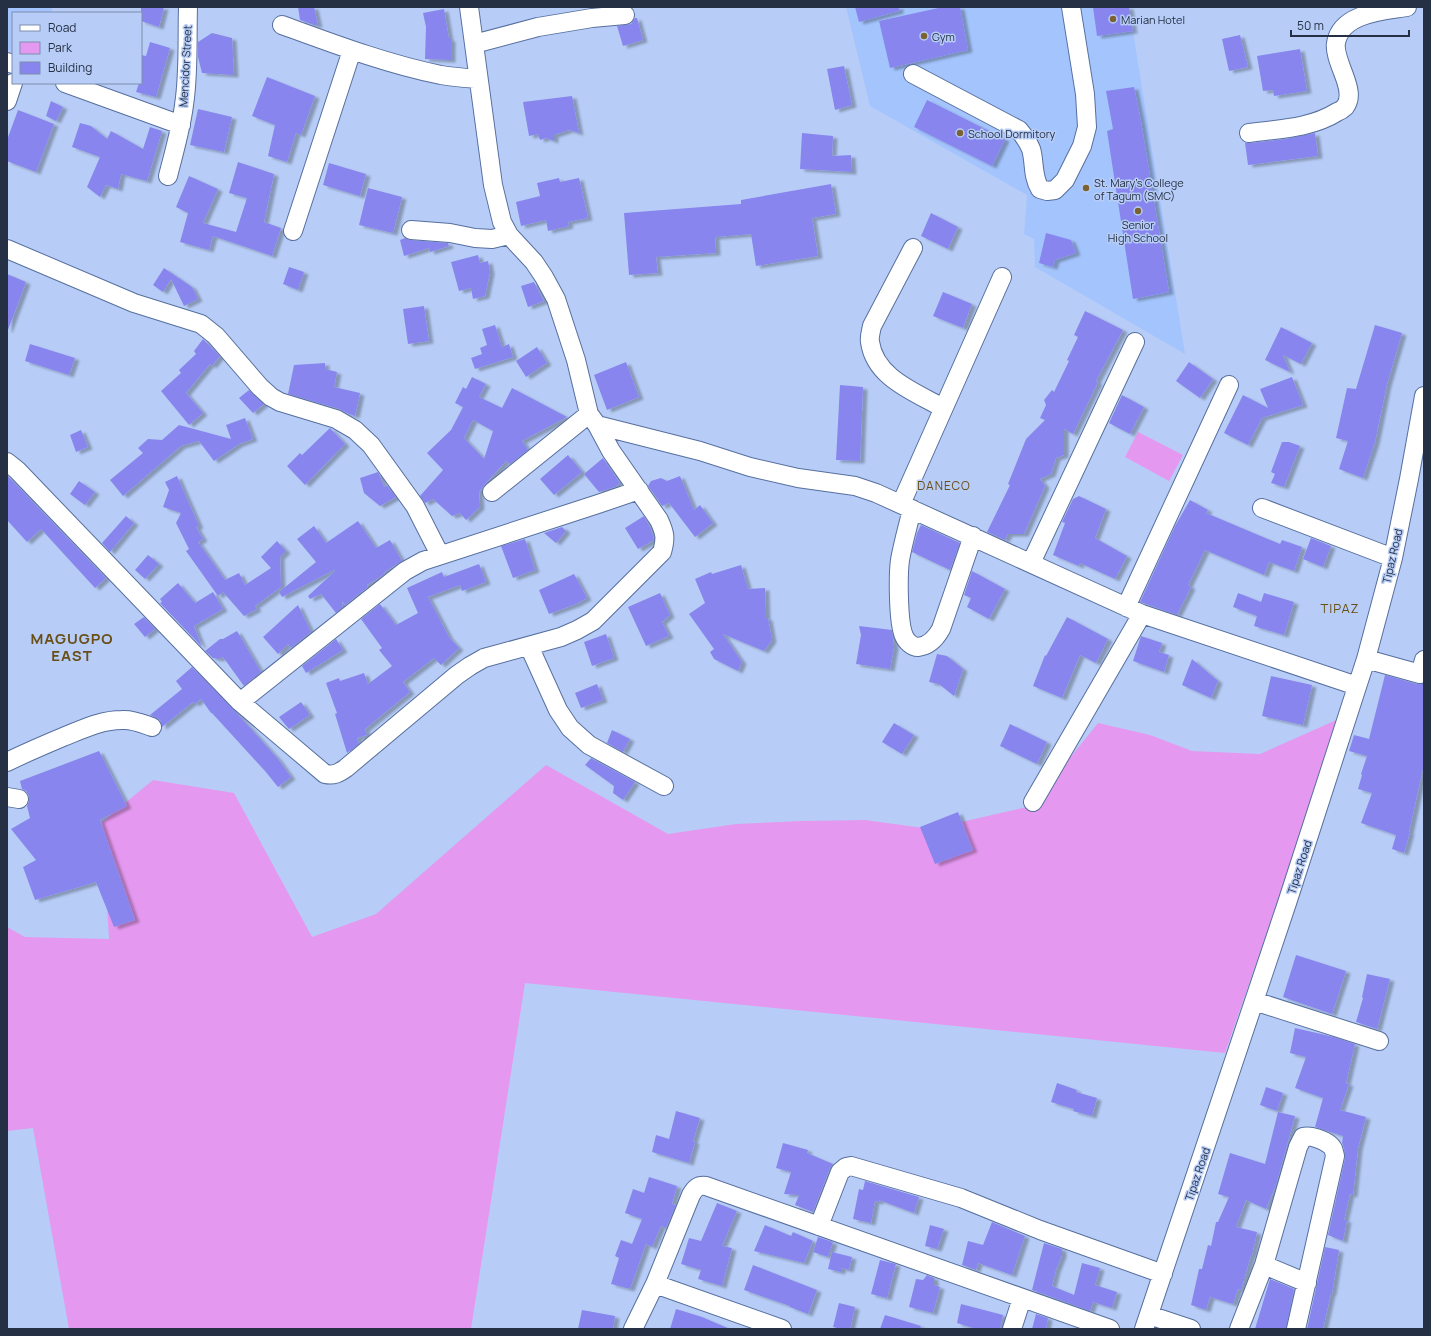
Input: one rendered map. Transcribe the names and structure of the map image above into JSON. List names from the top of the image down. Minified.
{"streets":{"street":["Mencidor Street","Tipaz Road"]},"districts":["DANECO","TIPAZ","MAGUGPO EAST"],"places":["Marian Hotel","Gym","School Dormitory","St. Mary's College of Tagum (SMC)","Senior High School"],"legend":["Road","Park","Building"],"scale_bar":"50 m"}
